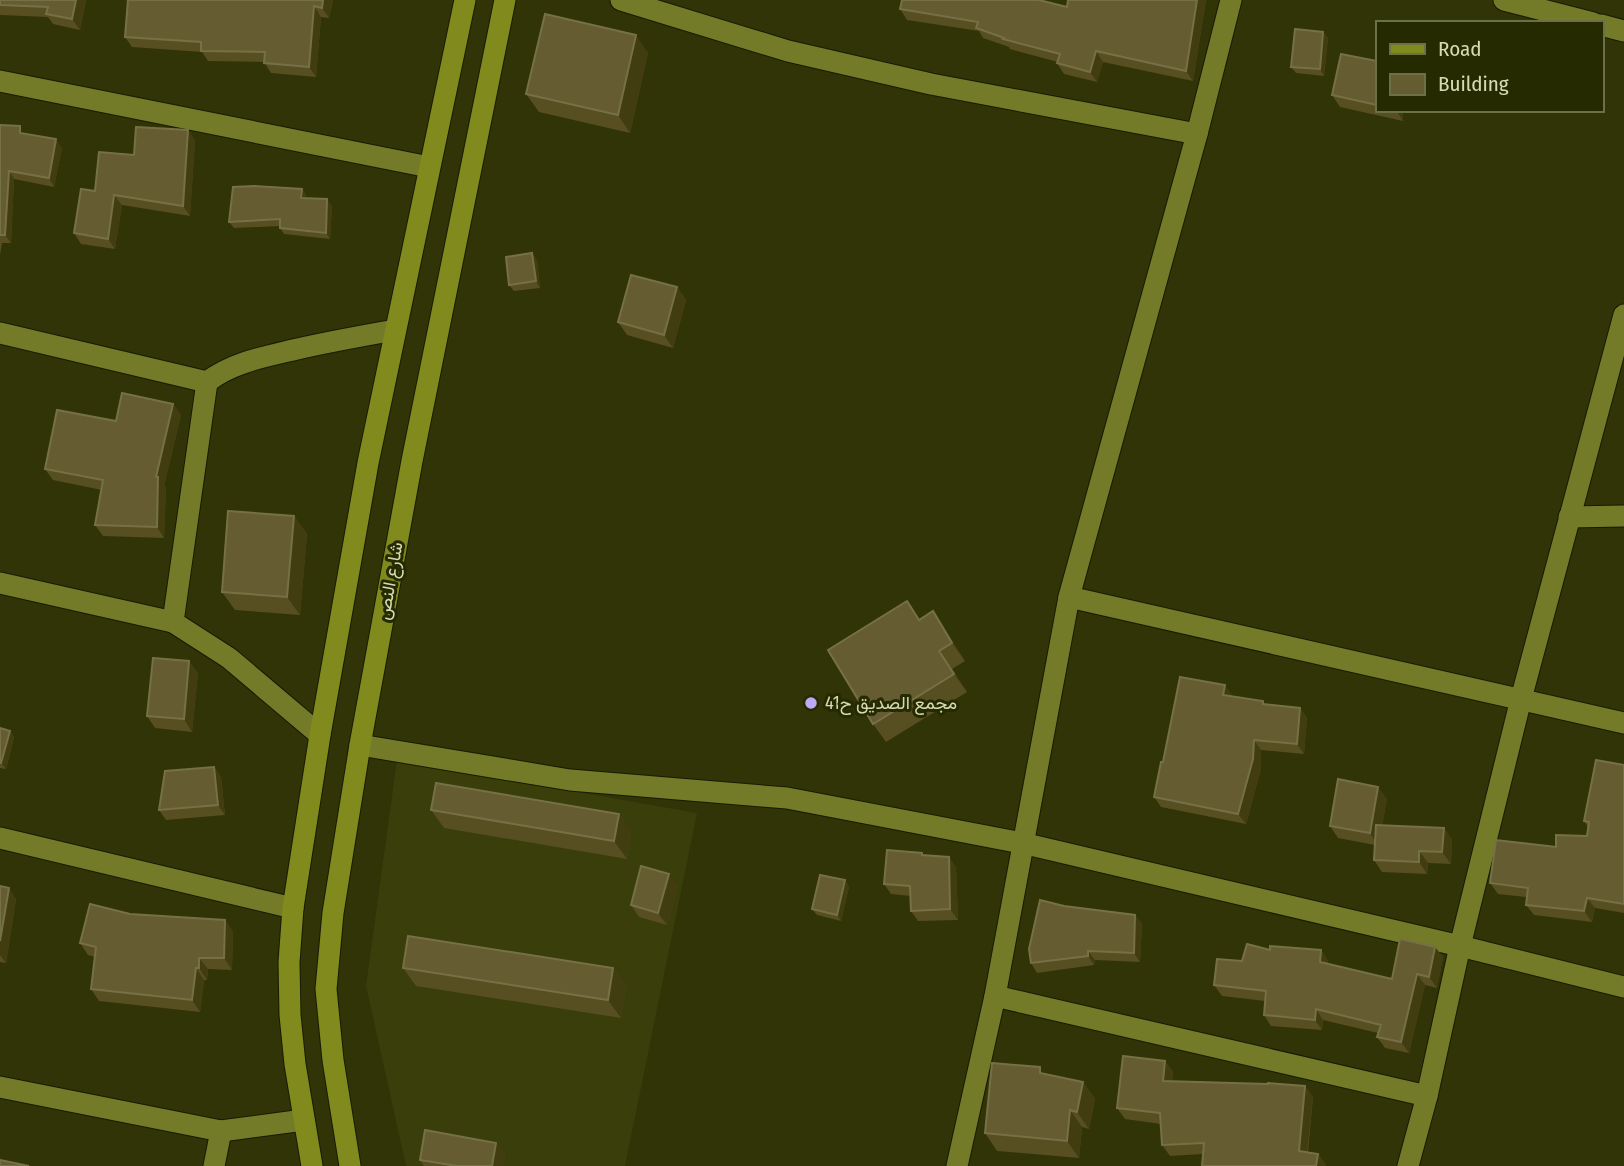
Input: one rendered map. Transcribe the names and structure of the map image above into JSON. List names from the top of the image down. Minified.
{"streets":{"main road":["شارع النص"]},"places":["مجمع الصديق ح41"],"legend":["Road","Building"]}
